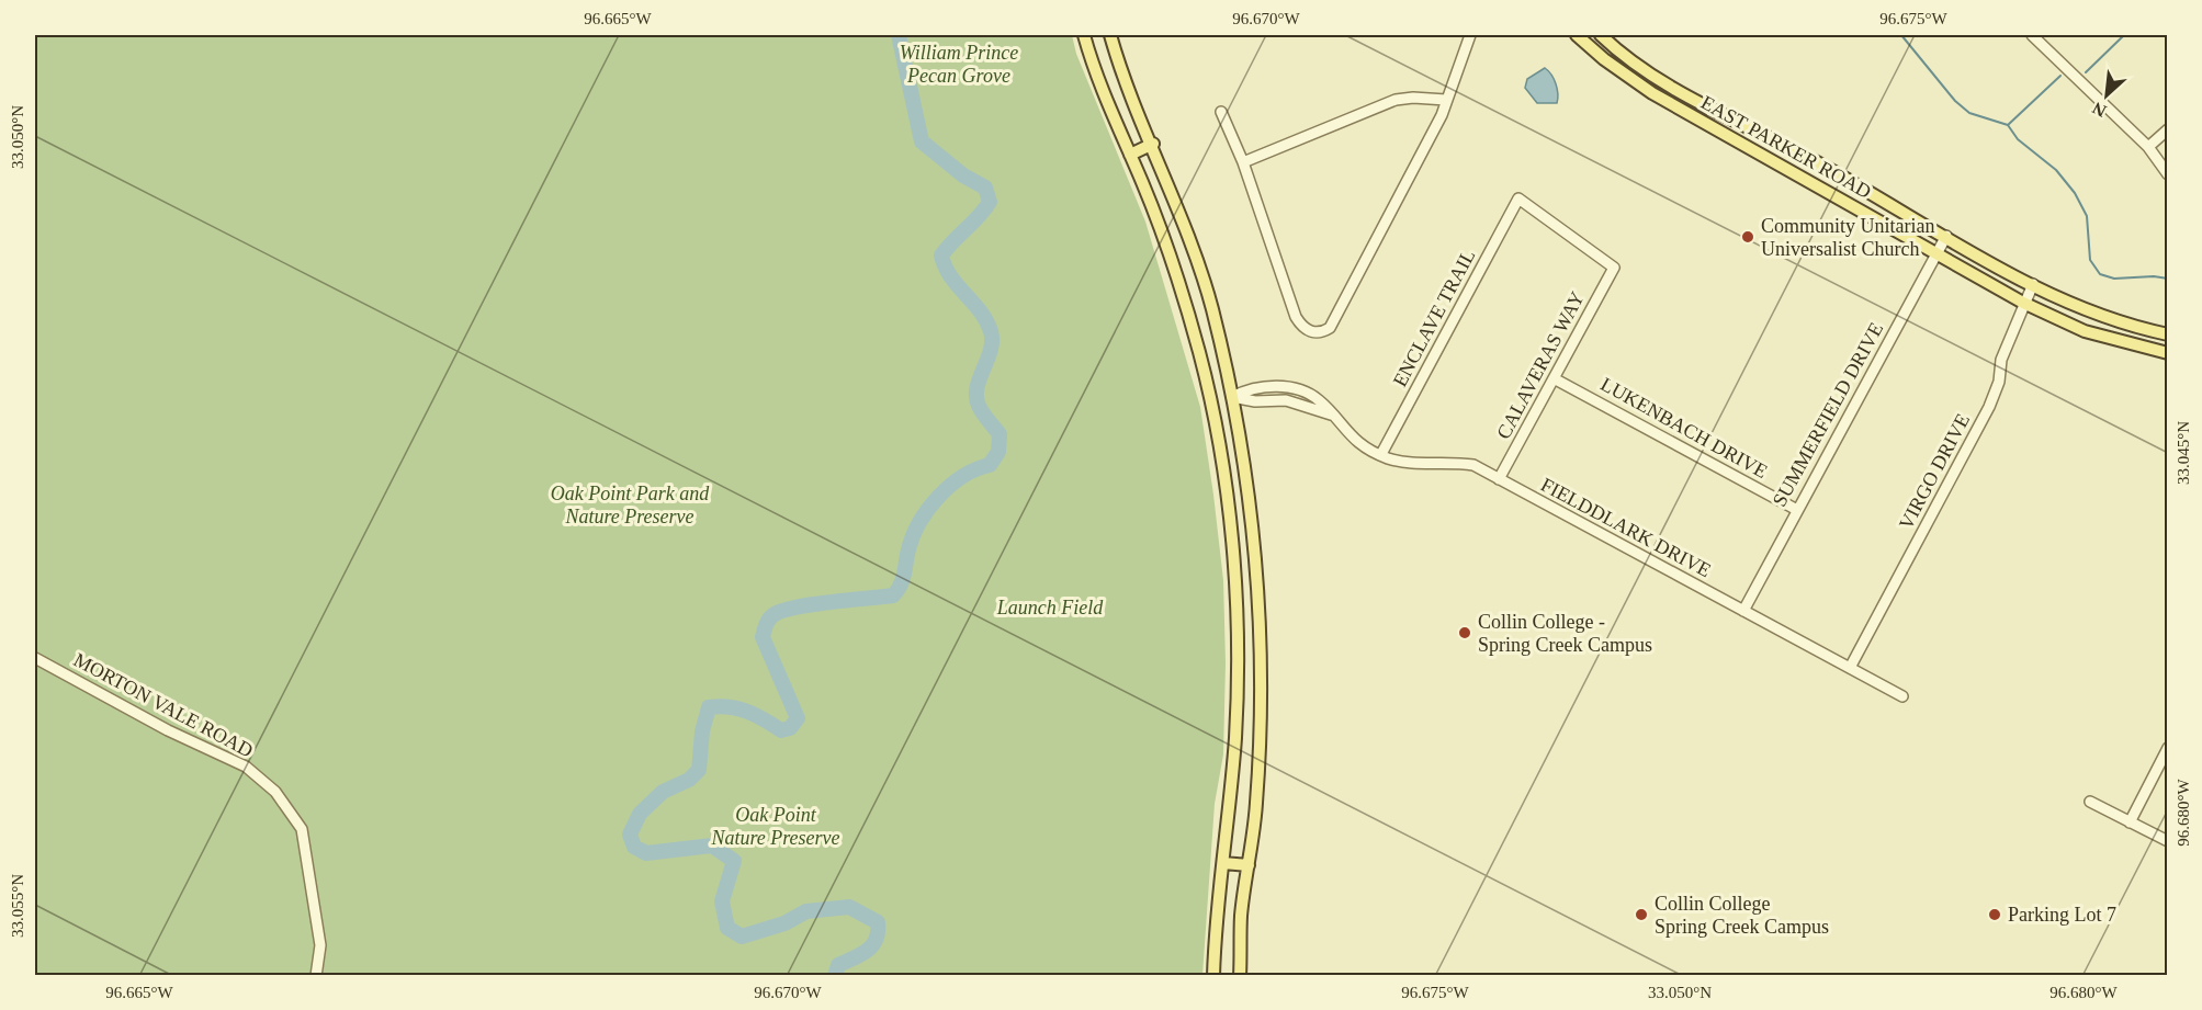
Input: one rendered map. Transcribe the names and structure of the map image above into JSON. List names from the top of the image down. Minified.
{"streets":{"main road":["EAST PARKER ROAD"],"street":["ENCLAVE TRAIL","CALAVERAS WAY","SUMMERFIELD DRIVE","LUKENBACH DRIVE","VIRGO DRIVE","FIELDDLARK DRIVE","MORTON VALE ROAD"]},"crossings":[["EAST PARKER ROAD","SUMMERFIELD DRIVE"],["EAST PARKER ROAD","VIRGO DRIVE"],["ENCLAVE TRAIL","CALAVERAS WAY"],["ENCLAVE TRAIL","FIELDDLARK DRIVE"],["CALAVERAS WAY","LUKENBACH DRIVE"],["CALAVERAS WAY","FIELDDLARK DRIVE"],["SUMMERFIELD DRIVE","LUKENBACH DRIVE"],["SUMMERFIELD DRIVE","FIELDDLARK DRIVE"],["VIRGO DRIVE","FIELDDLARK DRIVE"]],"parks":["William Prince Pecan Grove","Oak Point Park and Nature Preserve","Launch Field","Oak Point Nature Preserve"],"places":["Community Unitarian Universalist Church","Collin College - Spring Creek Campus","Collin College Spring Creek Campus","Parking Lot 7"],"north":"bottom left","coordinates":["96.665°W","96.670°W","96.675°W","33.050°N","33.045°N","96.680°W","33.055°N"]}
